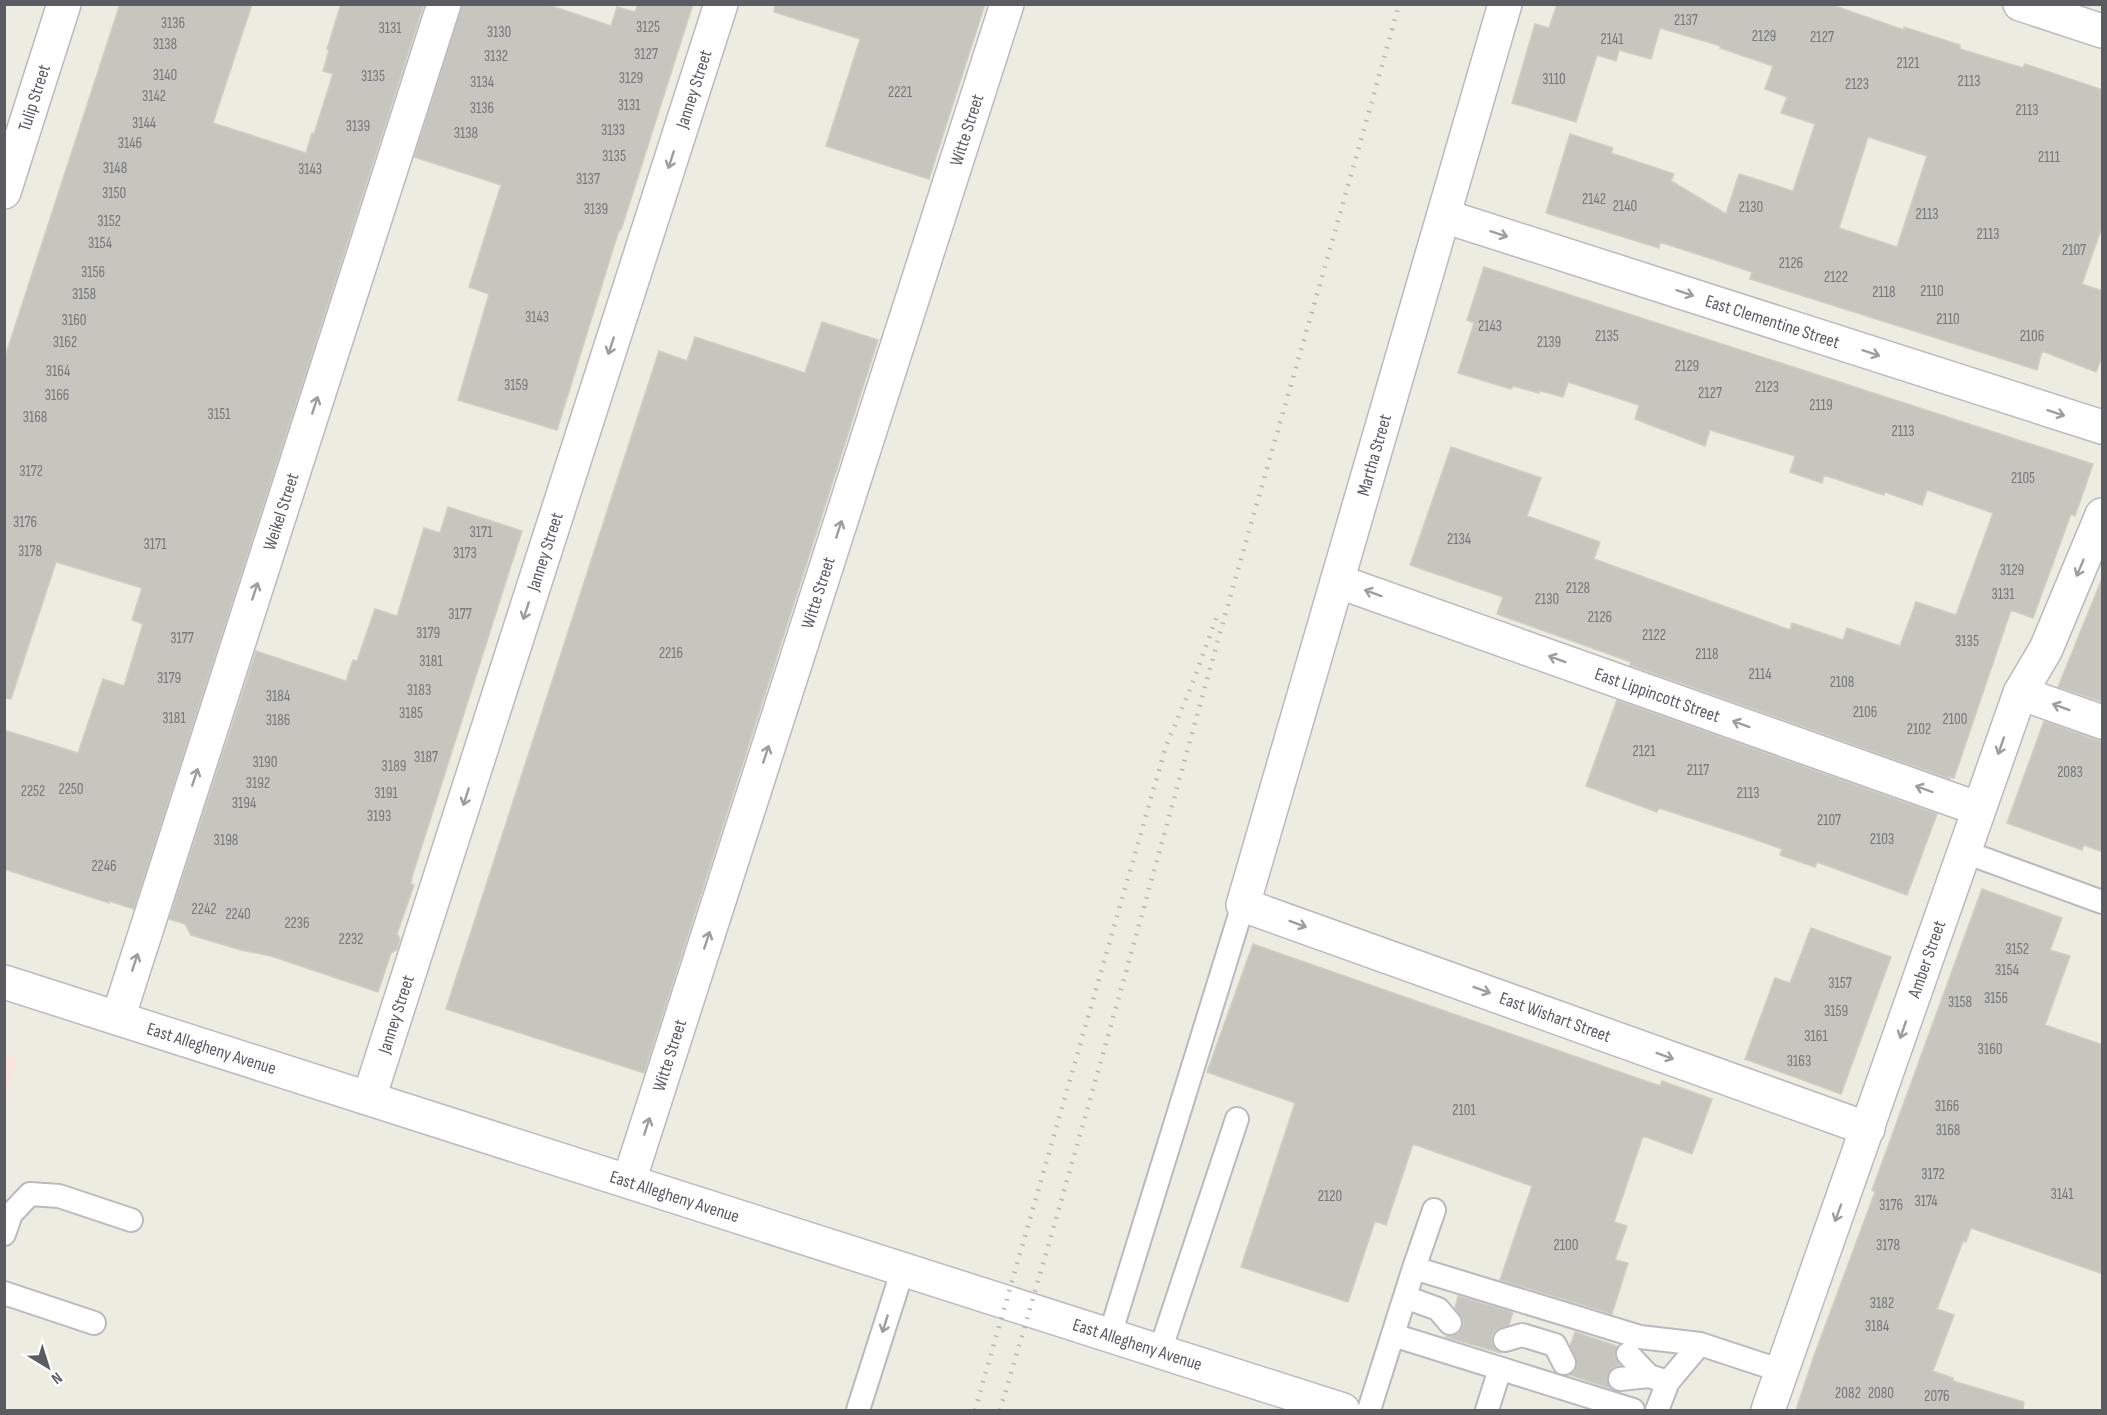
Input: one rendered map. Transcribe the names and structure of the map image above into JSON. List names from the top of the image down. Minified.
{"streets":{"street":["Janney Street","Tulip Street","Witte Street","East Clementine Street","Martha Street","Weikel Street","East Lippincott Street","Amber Street","East Wishart Street","East Allegheny Avenue"]},"crossings":[["Janney Street","East Allegheny Avenue"],["Witte Street","East Allegheny Avenue"],["East Clementine Street","Martha Street"],["Martha Street","East Lippincott Street"],["Martha Street","East Wishart Street"],["Weikel Street","East Allegheny Avenue"],["East Lippincott Street","Amber Street"],["Amber Street","East Wishart Street"]],"one_way":["Janney Street","Witte Street","East Clementine Street","Weikel Street","East Lippincott Street","Amber Street","East Wishart Street"],"house_numbers":["2137","3136","3125","3131","3130","2129","2127","2141","3138","3127","3132","2121","3140","3135","3129","3110","2113","3134","2123","2221","3142","3131","3136","2113","3144","3139","3133","3138","3146","3135","2111","3148","3143","3137","3150","2142","2140","2130","3139","2113","3152","2113","3154","2107","2126","3156","2122","2110","2118","3158","3143","2110","3160","2143","2135","2106","3162","2139","2129","3164","3159","2123","2127","3166","2119","3151","3168","2113","3172","2105","3176","3171","2134","3171","3178","3173","3129","2128","3131","2130","3177","2126","3179","2122","3177","3135","2216","2118","3181","2114","3179","2108","3183","3184","2106","3185","3181","2100","3186","2102","2121","3187","3190","3189","2117","2083","3192","2250","2252","3191","2113","3194","3193","2107","2103","3198","2246","2242","2240","2236","2232","3152","3154","3157","3156","3158","3159","3161","3160","3163","3166","2101","3168","3172","3141","2120","3174","3176","2100","3178","3182","3184","2082","2080","2076"],"north":"bottom right"}
